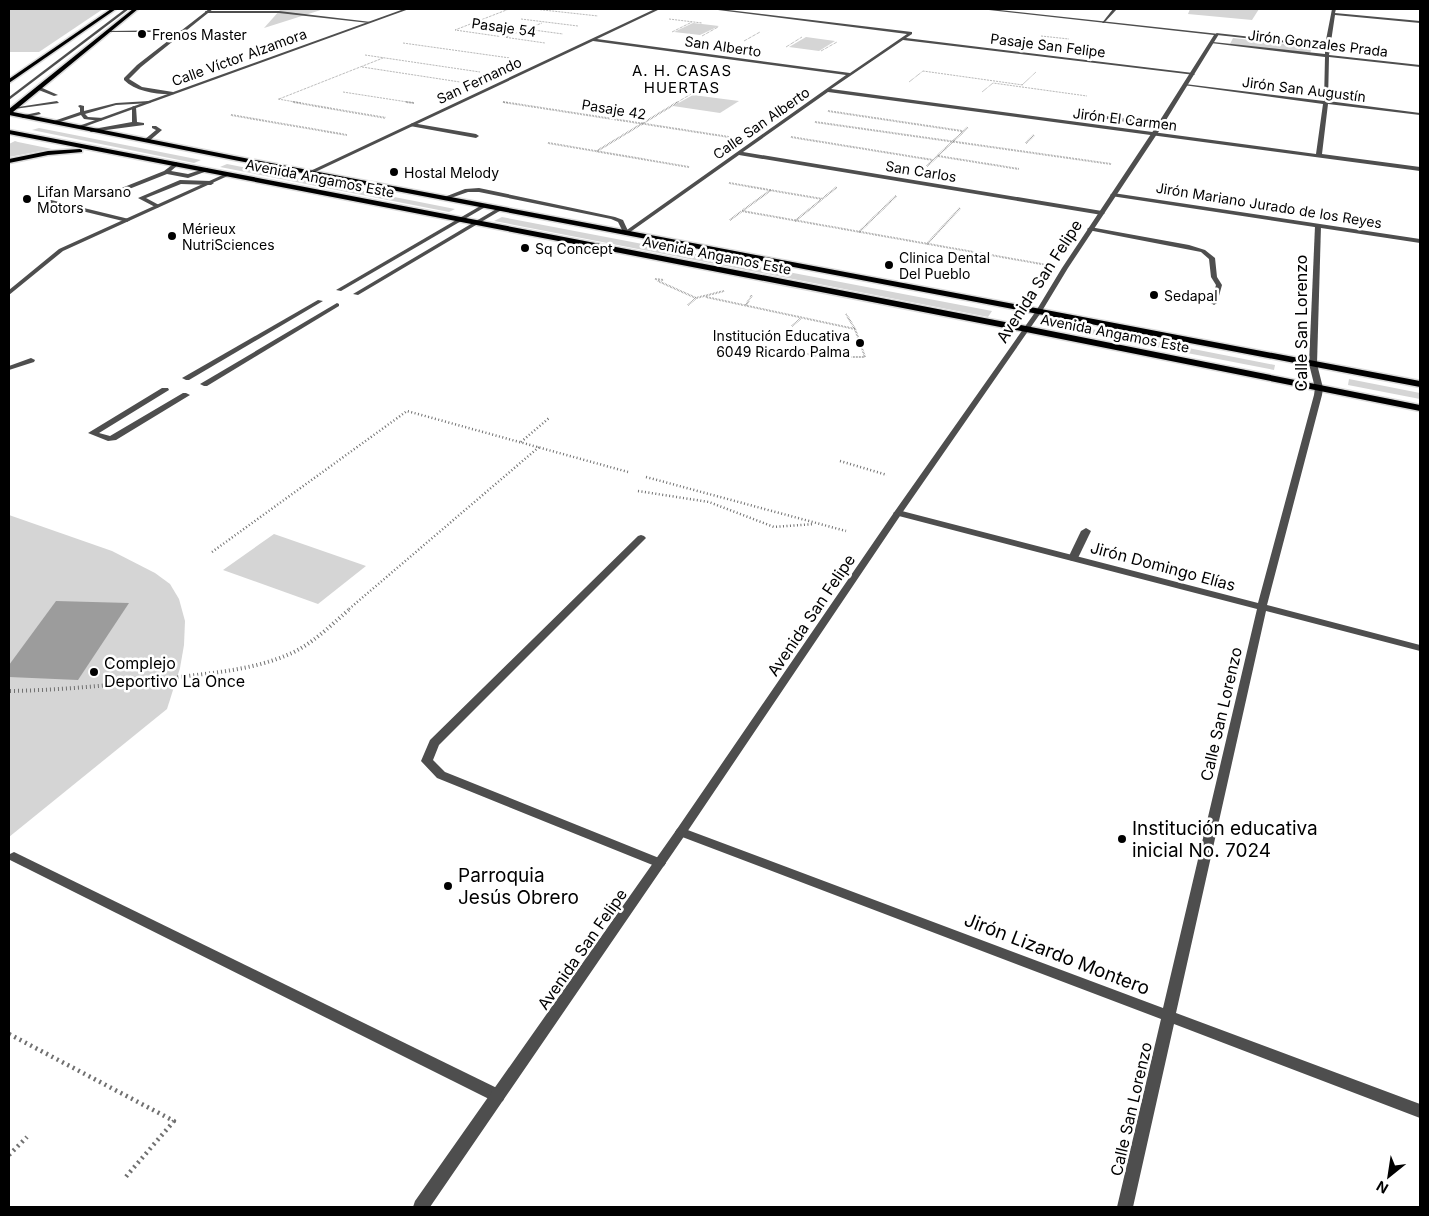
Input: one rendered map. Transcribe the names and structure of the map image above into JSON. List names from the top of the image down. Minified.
{"streets":{"main road":["Avenida Angamos Este"],"street":["Jirón Gonzales Prada","Pasaje San Felipe","San Alberto","Calle Víctor Alzamora","San Fernando","Jirón San Augustín","Jirón El Carmen","Calle San Alberto","San Carlos","Jirón Mariano Jurado de los Reyes","Avenida San Felipe","Calle San Lorenzo","Jirón Domingo Elías","Jirón Lizardo Montero"],"path":["Pasaje 54","Pasaje 42"]},"crossings":[["Pasaje 54","San Fernando"],["Jirón Gonzales Prada","Avenida San Felipe"],["Pasaje San Felipe","Calle San Alberto"],["Pasaje San Felipe","Avenida San Felipe"],["San Alberto","San Fernando"],["San Alberto","Calle San Alberto"],["Calle Víctor Alzamora","Avenida Angamos Este"],["San Fernando","Pasaje 42"],["San Fernando","Avenida Angamos Este"],["Jirón San Augustín","Avenida San Felipe"],["Pasaje 42","Calle San Alberto"],["Jirón El Carmen","Calle San Alberto"],["Jirón El Carmen","Avenida San Felipe"],["Calle San Alberto","San Carlos"],["Calle San Alberto","Avenida Angamos Este"],["San Carlos","Avenida San Felipe"],["Avenida Angamos Este","Avenida San Felipe"],["Avenida Angamos Este","Calle San Lorenzo"],["Jirón Mariano Jurado de los Reyes","Avenida San Felipe"],["Jirón Mariano Jurado de los Reyes","Calle San Lorenzo"],["Avenida San Felipe","Jirón Domingo Elías"],["Avenida San Felipe","Jirón Lizardo Montero"],["Calle San Lorenzo","Jirón Domingo Elías"],["Calle San Lorenzo","Jirón Lizardo Montero"]],"districts":["A. H. CASAS HUERTAS"],"places":["Frenos Master","Hostal Melody","Lifan Marsano Motors","Mérieux NutriSciences","Sq Concept","Clinica Dental Del Pueblo","Sedapal","Institución Educativa 6049 Ricardo Palma","Complejo Deportivo La Once","Institución educativa inicial No. 7024","Parroquia Jesús Obrero"],"north":"bottom left"}
